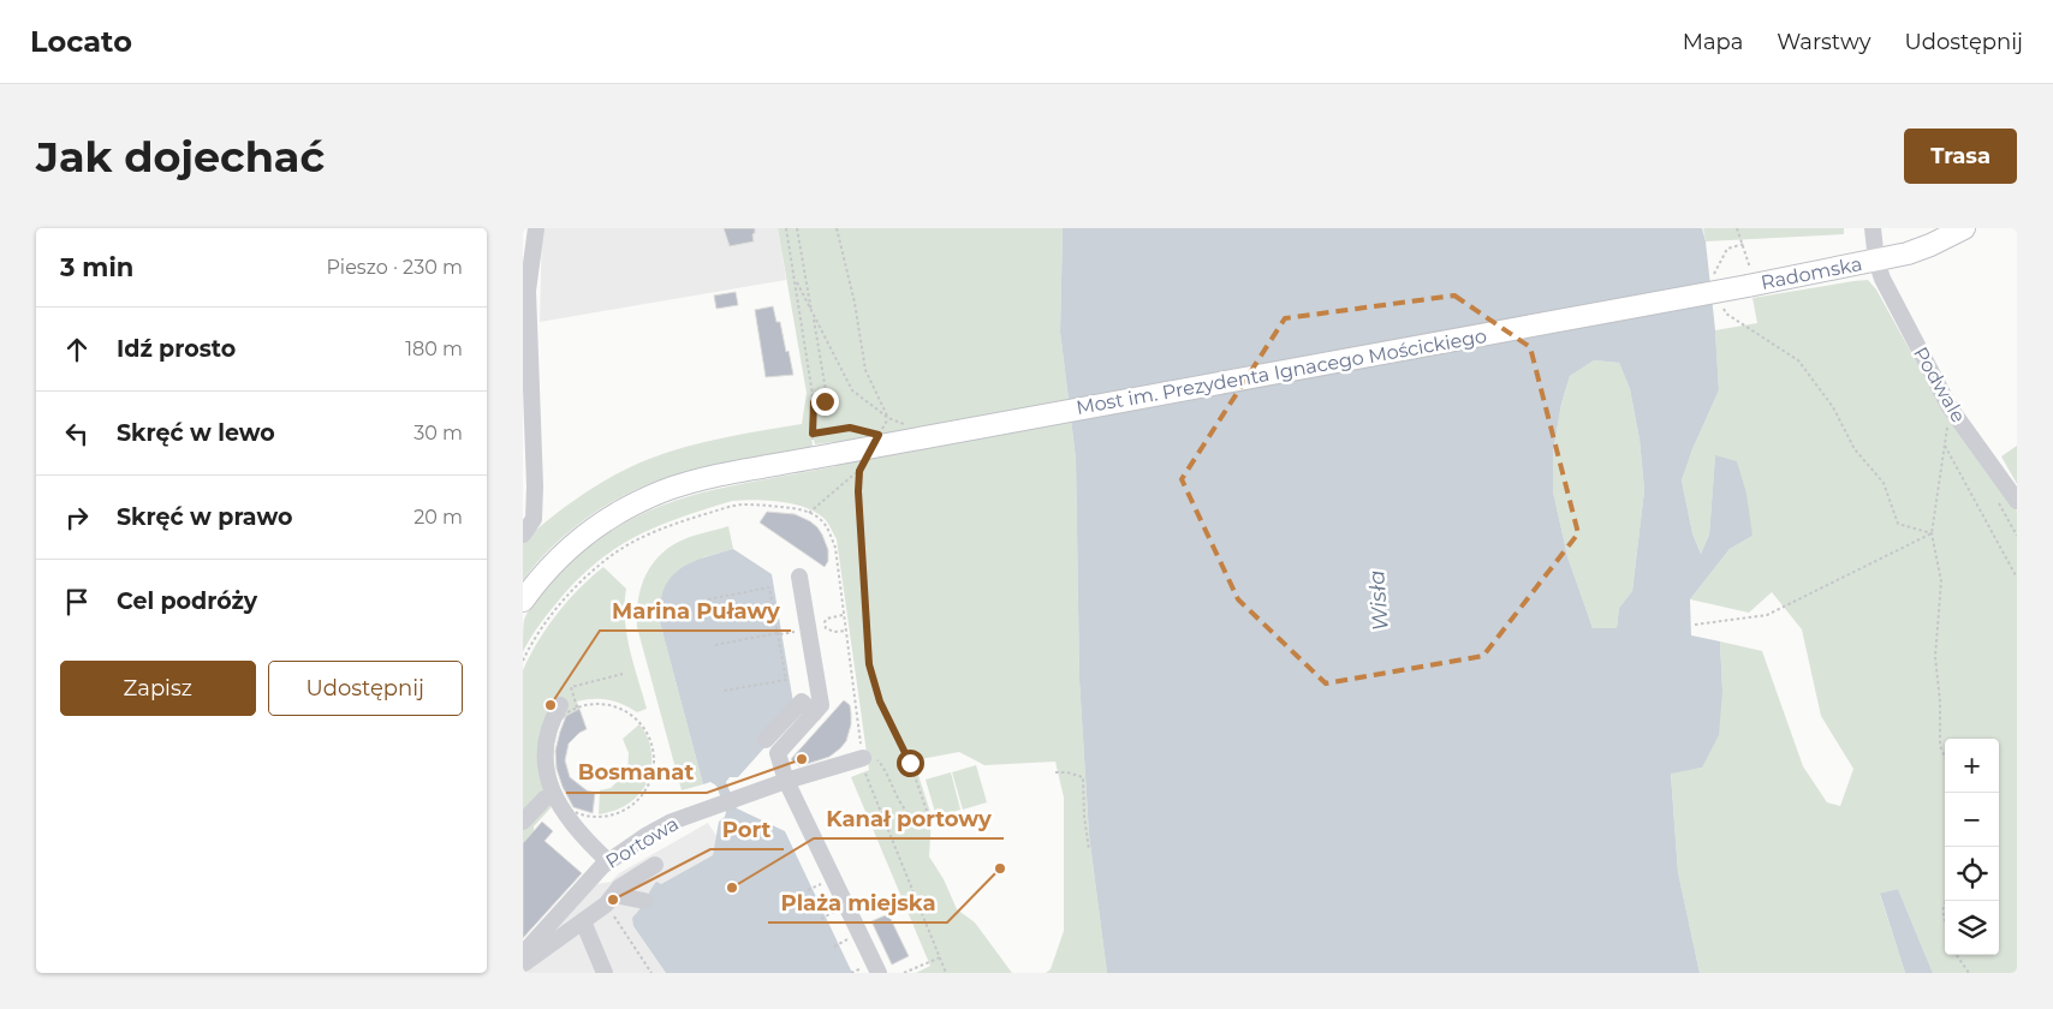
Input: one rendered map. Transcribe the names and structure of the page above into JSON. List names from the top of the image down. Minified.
{"streets":{"main road":["Radomska","Most im. Prezydenta Ignacego Mościckiego"],"street":["Podwale","Portowa"]},"crossings":[["Radomska","Most im. Prezydenta Ignacego Mościckiego"],["Radomska","Podwale"]],"water":["Wisła"],"places":["Marina Puławy","Bosmanat","Plaża miejska","Kanał portowy","Port"],"page":{"header":"Locato","nav":["Mapa","Warstwy","Udostępnij"],"buttons":["Trasa",["Zapisz","Udostępnij"]],"title":"Jak dojechać","heading":["3 min","Pieszo · 230 m"],"list":[["Idź prosto","180 m"],["Skręć w lewo","30 m"],["Skręć w prawo","20 m"],"Cel podróży"],"map_buttons":["+","−"]}}
